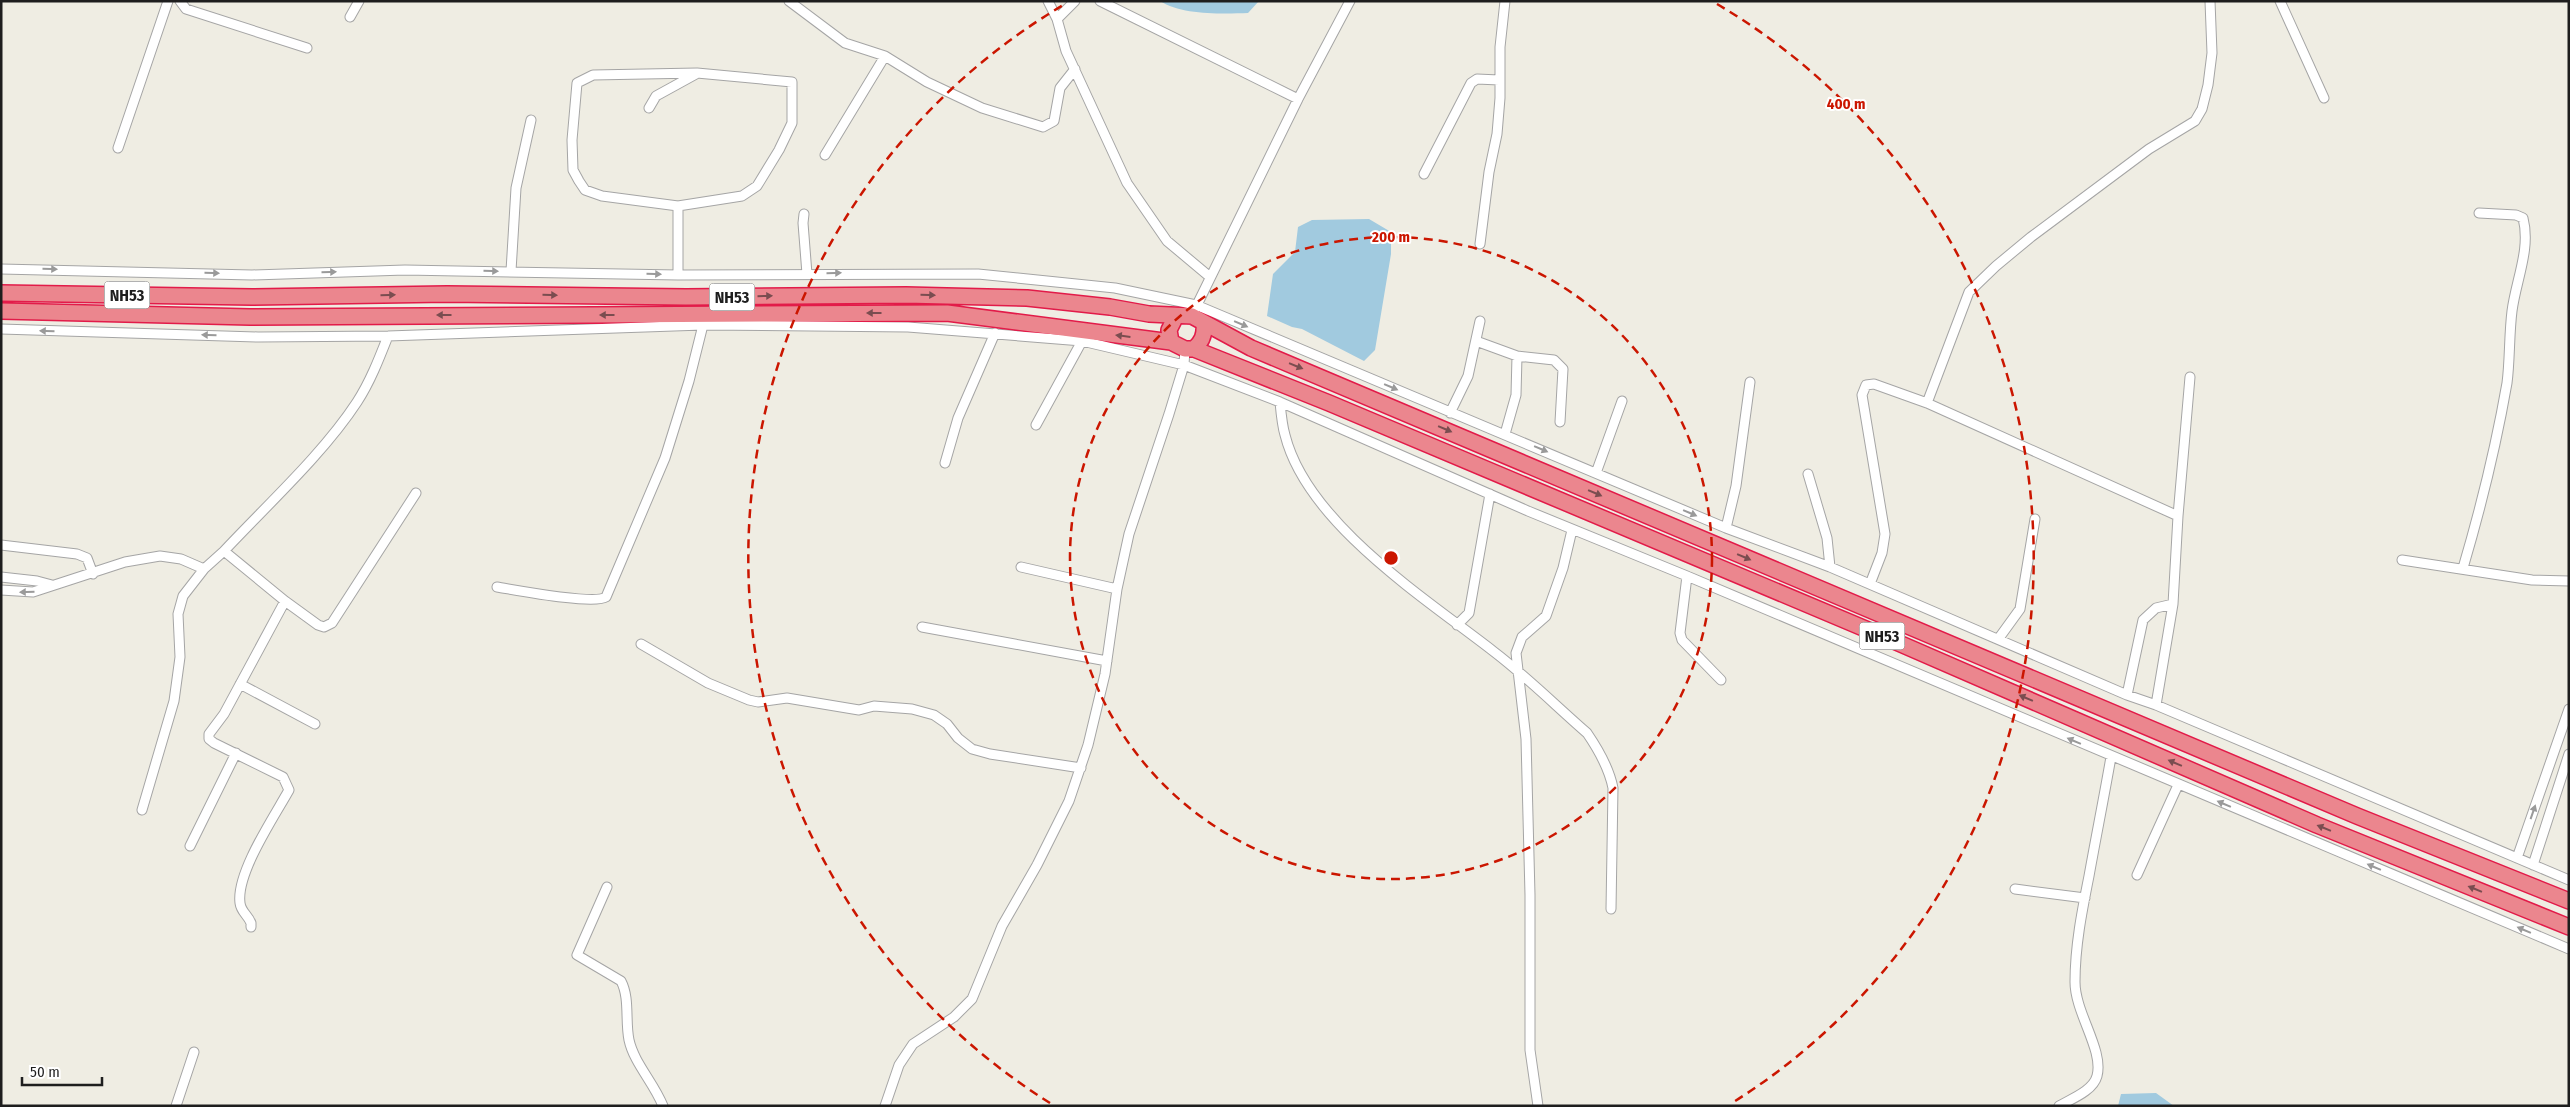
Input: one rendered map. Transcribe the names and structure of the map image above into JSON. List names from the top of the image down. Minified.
{"streets":{"highway":["NH53"]},"scale_bar":"50 m","rings":["400 m","200 m"]}
